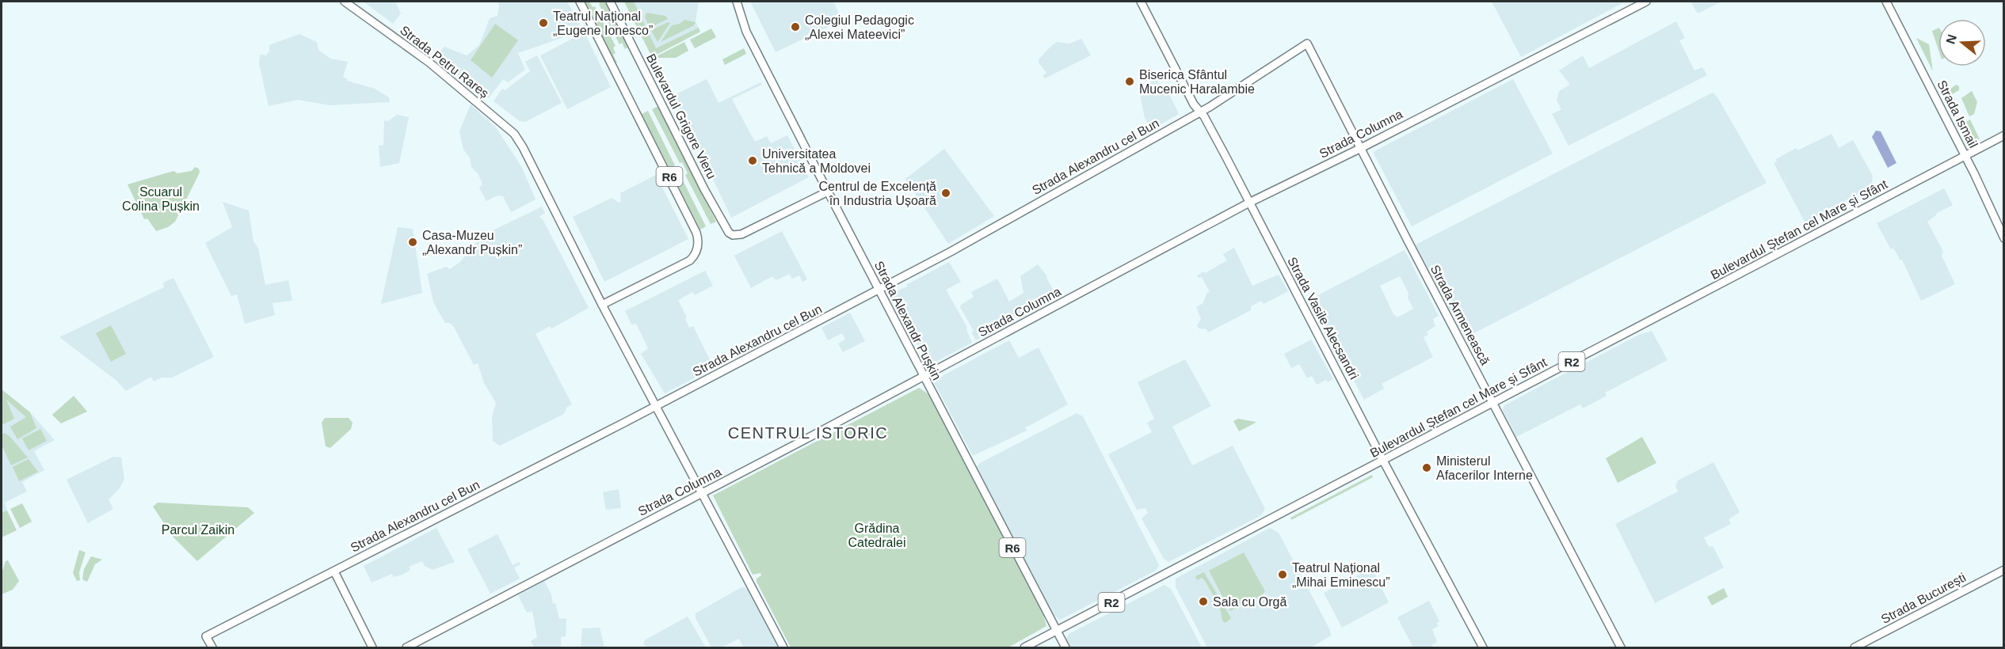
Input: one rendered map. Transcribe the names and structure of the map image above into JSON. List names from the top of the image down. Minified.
{"streets":{"main road":["Strada Petru Rareș","Strada Ismail","Bulevardul Grigore Vieru","Strada Columna","Strada Alexandru cel Bun","R6","Bulevardul Ștefan cel Mare și Sfânt","Strada Armenească","Strada Vasile Alecsandri","Strada Alexandr Pușkin","R2","Strada București"]},"crossings":[["Strada Petru Rareș","Strada Columna"],["Strada Petru Rareș","Strada Alexandru cel Bun"],["Strada Petru Rareș","R6"],["Strada Ismail","Bulevardul Ștefan cel Mare și Sfânt"],["Bulevardul Grigore Vieru","Strada Alexandr Pușkin"],["Strada Columna","Strada Armenească"],["Strada Columna","Strada Vasile Alecsandri"],["Strada Columna","Strada Alexandr Pușkin"],["Strada Alexandru cel Bun","Strada Armenească"],["Strada Alexandru cel Bun","Strada Vasile Alecsandri"],["Strada Alexandru cel Bun","Strada Alexandr Pușkin"],["Bulevardul Ștefan cel Mare și Sfânt","Strada Armenească"],["Bulevardul Ștefan cel Mare și Sfânt","Strada Vasile Alecsandri"],["Bulevardul Ștefan cel Mare și Sfânt","Strada Alexandr Pușkin"]],"districts":["CENTRUL ISTORIC"],"parks":["Scuarul Colina Pușkin","Grădina Catedralei","Parcul Zaikin"],"places":["Teatrul Național „Eugene Ionesco”","Colegiul Pedagogic „Alexei Mateevici”","Biserica Sfântul Mucenic Haralambie","Universitatea Tehnică a Moldovei","Centrul de Excelență în Industria Ușoară","Casa-Muzeu „Alexandr Pușkin”","Ministerul Afacerilor Interne","Teatrul Național „Mihai Eminescu”","Sala cu Orgă"],"north":"left"}
